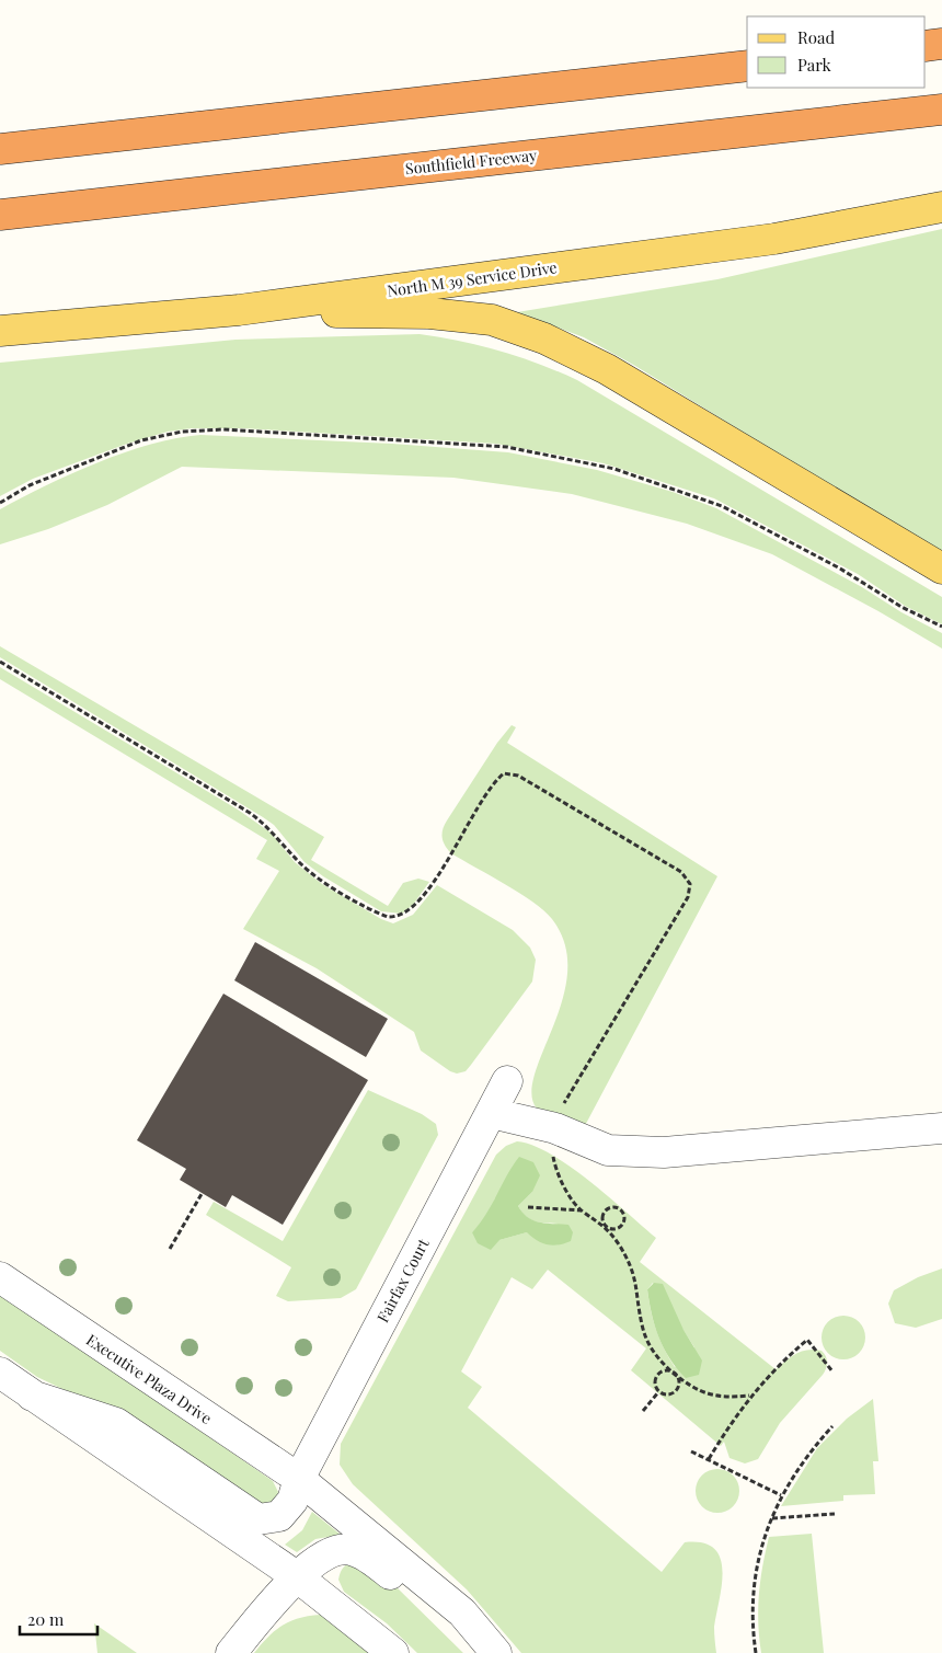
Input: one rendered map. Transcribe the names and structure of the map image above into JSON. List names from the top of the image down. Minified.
{"streets":{"highway":["Southfield Freeway"],"main road":["North M 39 Service Drive"],"street":["Fairfax Court","Executive Plaza Drive"]},"crossings":[["Fairfax Court","Executive Plaza Drive"]],"legend":["Road","Park"],"scale_bar":"20 m"}
